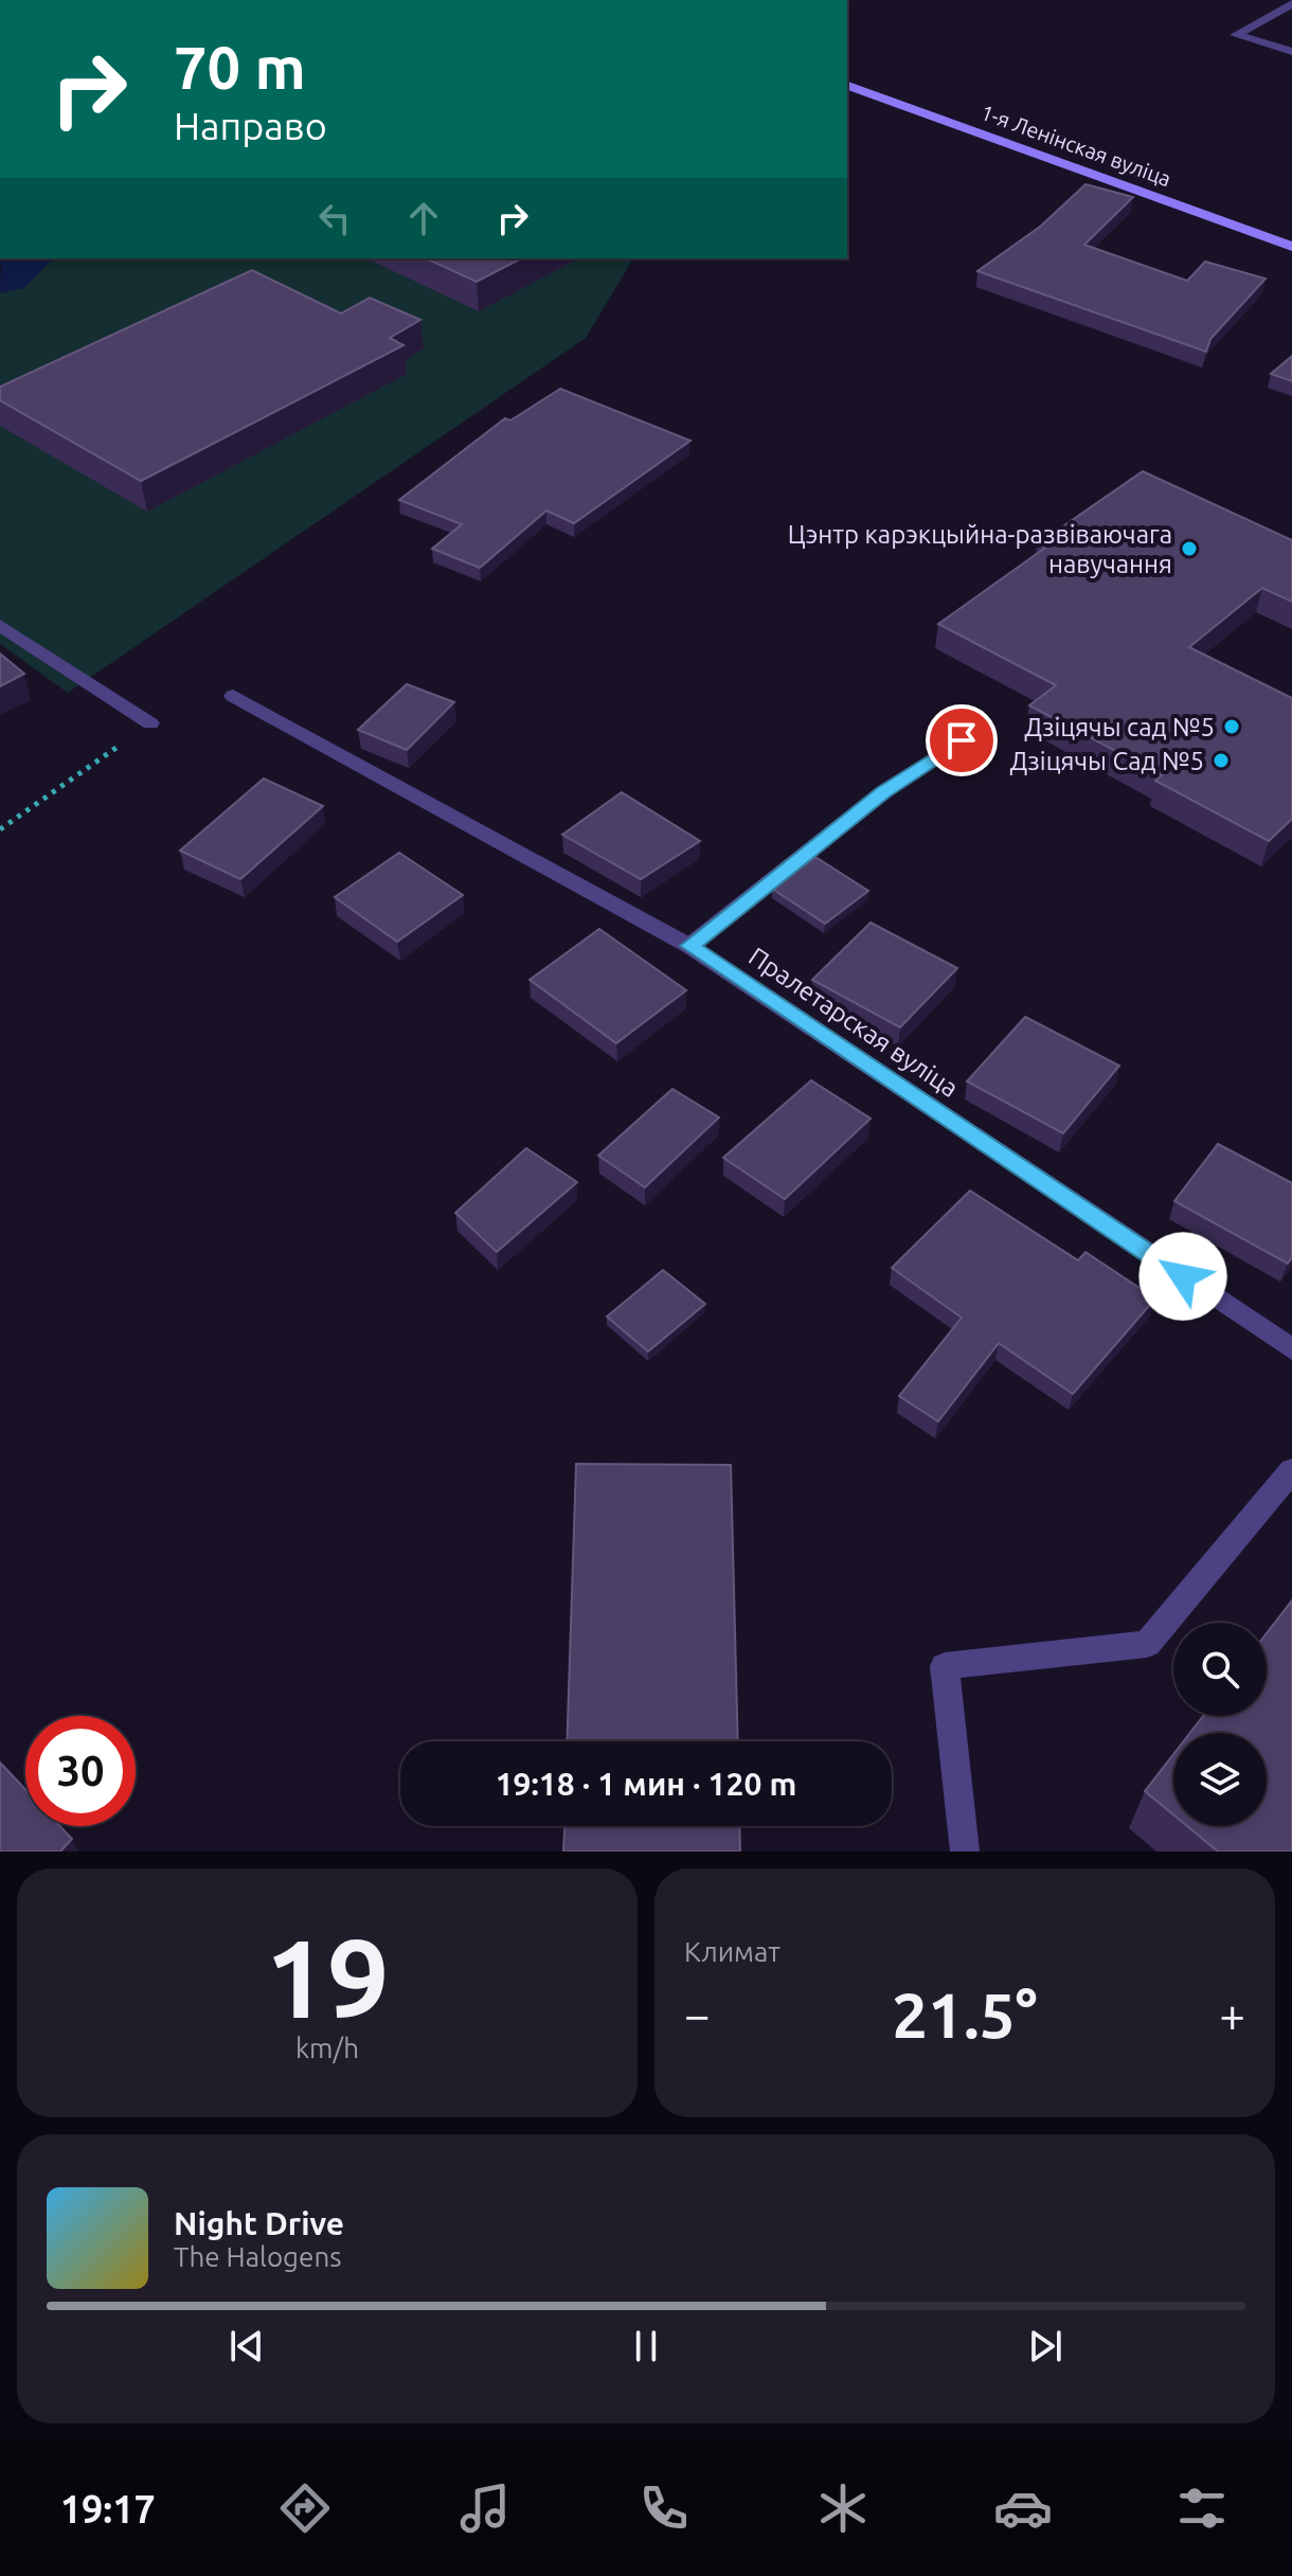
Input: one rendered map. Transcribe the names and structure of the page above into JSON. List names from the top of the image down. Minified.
{"streets":{"main road":["1-я Ленінская вуліца"],"street":["Пралетарская вуліца"]},"places":["Цэнтр карэкцыйна-развіваючага навучання","Дзіцячы сад №5","Дзіцячы Сад №5"],"page":{"turn":["70 m","Направо"],"limit":"30","trip":"19:18 · 1 мин · 120 m","tile":[["19","km/h"],"Климат"],"heat":["−","21.5°","+"],"song":["Night Drive","The Halogens"],"tabs":"19:17"}}
